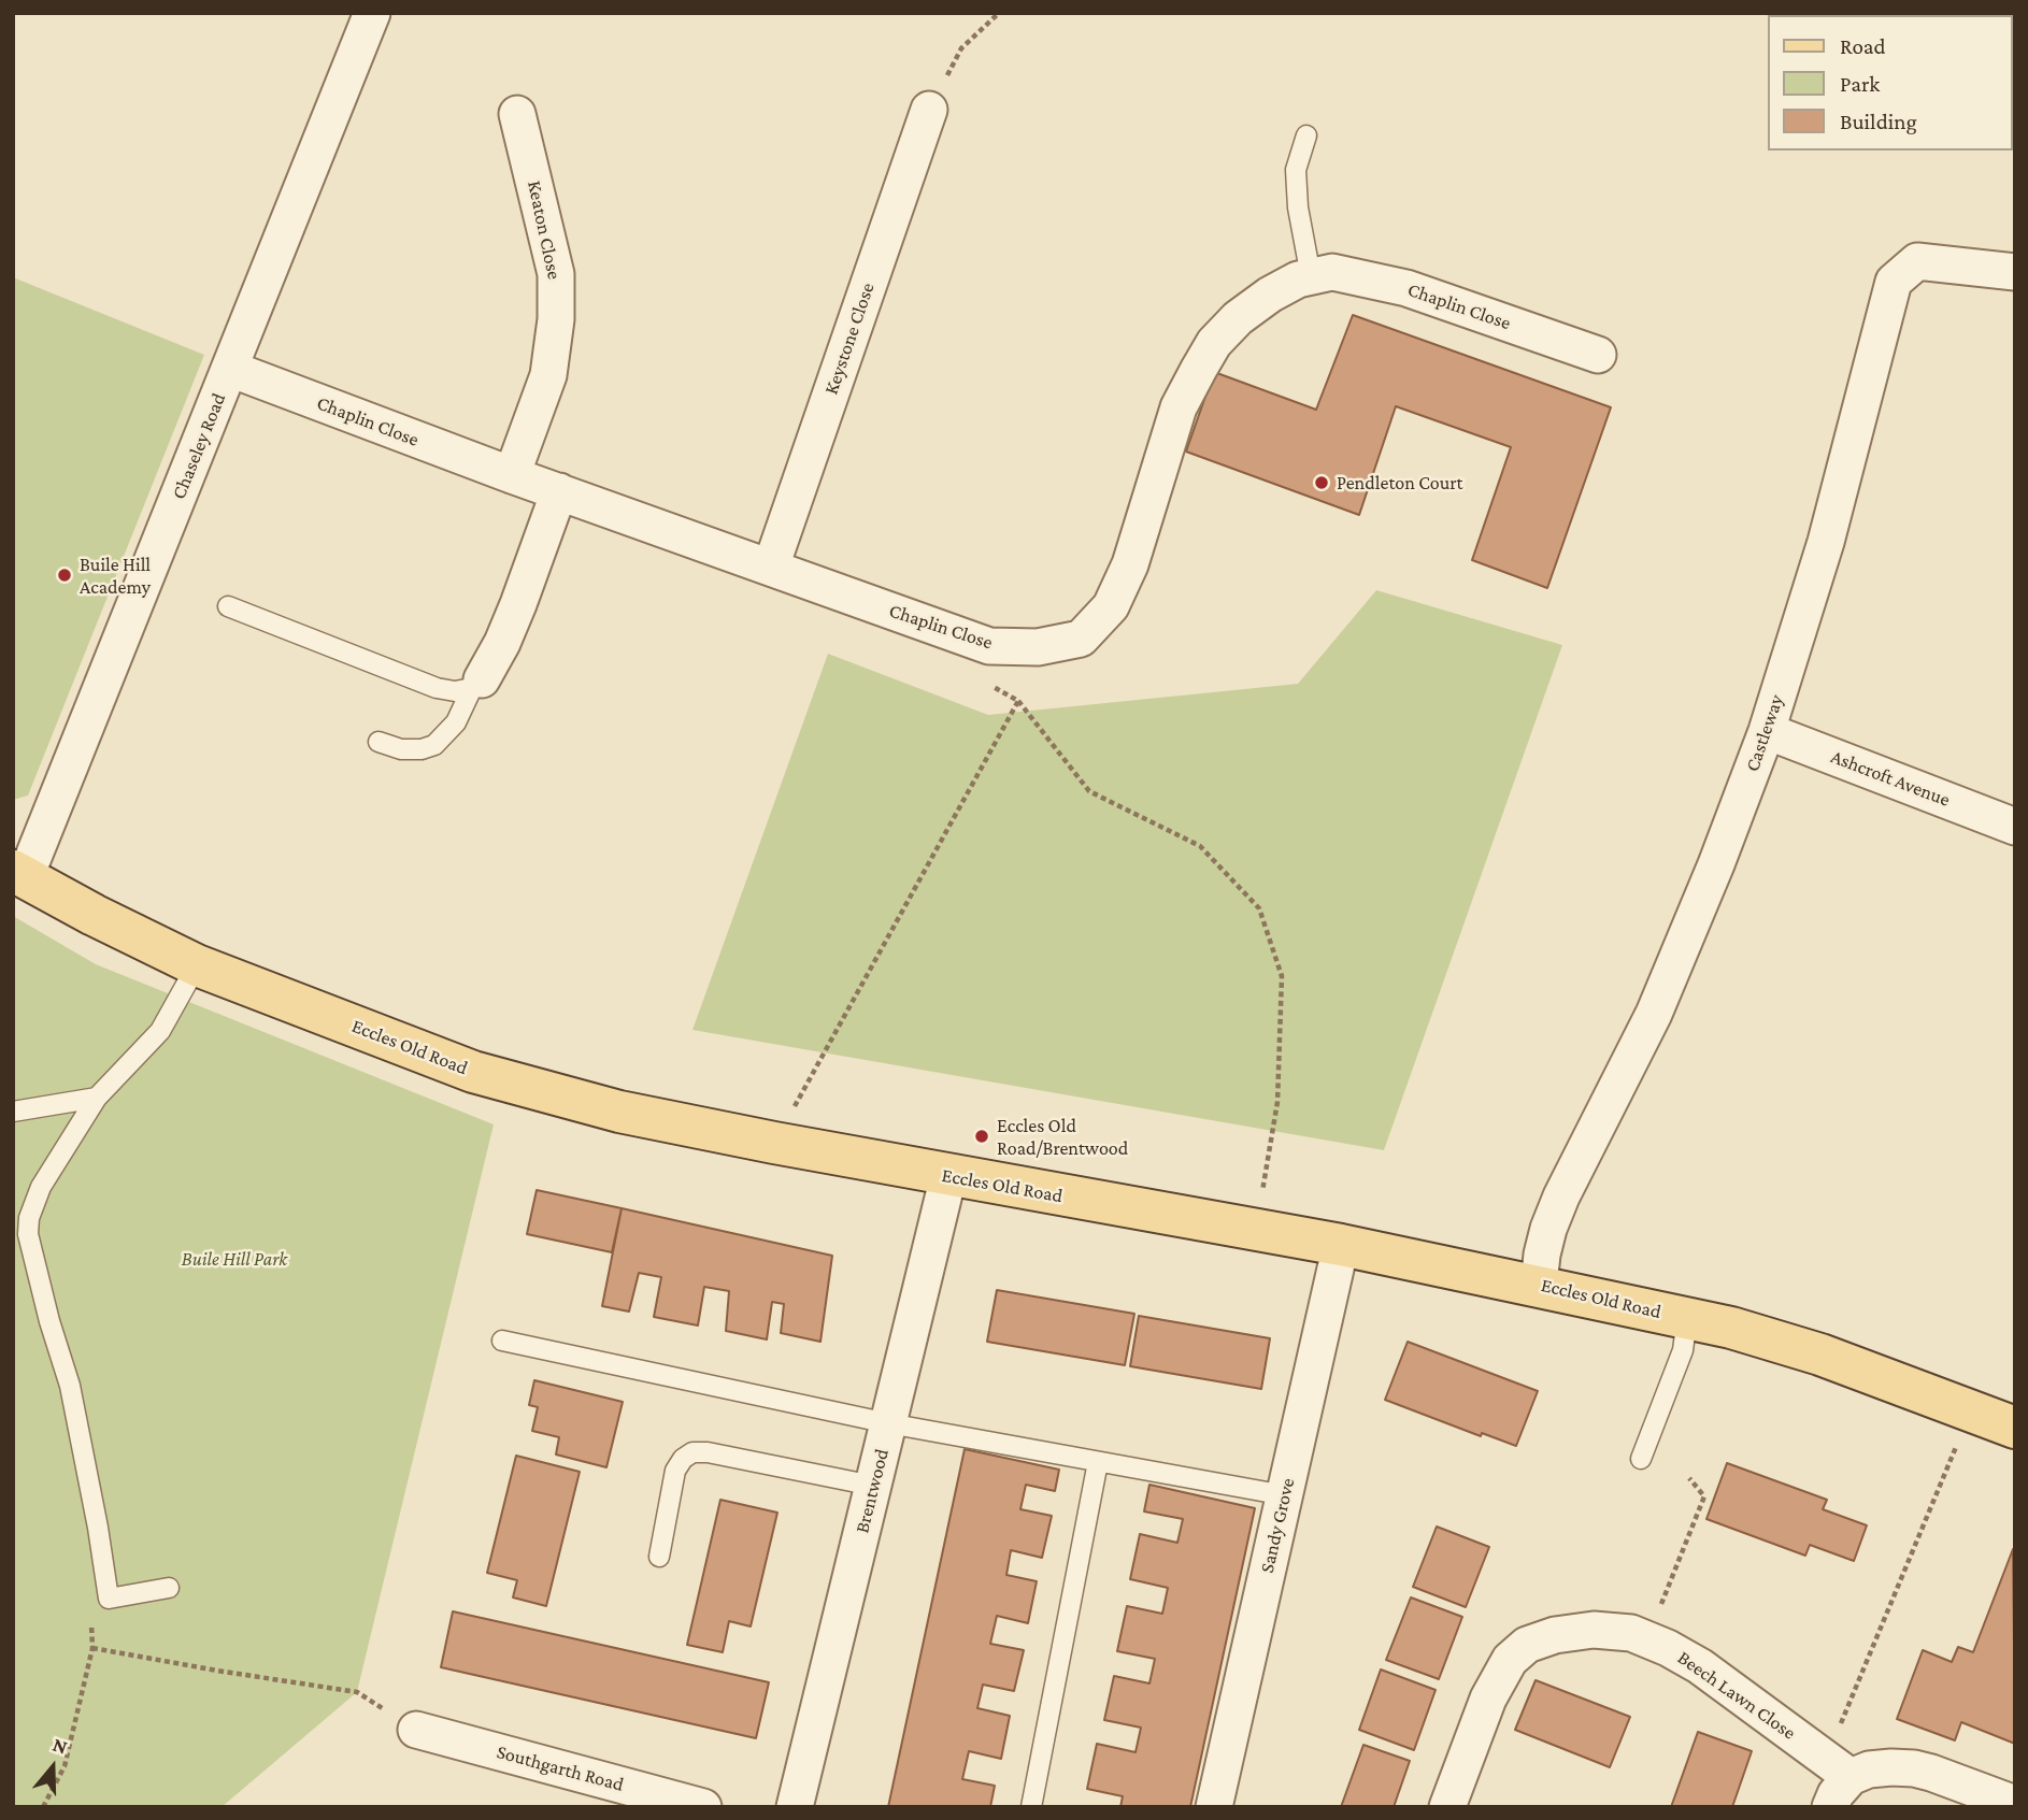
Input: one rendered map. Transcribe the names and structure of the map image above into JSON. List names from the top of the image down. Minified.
{"streets":{"main road":["Eccles Old Road"],"street":["Keaton Close","Chaplin Close","Keystone Close","Chaseley Road","Castleway","Ashcroft Avenue","Brentwood","Sandy Grove","Beech Lawn Close","Southgarth Road"]},"crossings":[["Keaton Close","Chaplin Close"],["Chaplin Close","Keystone Close"],["Chaplin Close","Chaseley Road"],["Chaseley Road","Eccles Old Road"],["Castleway","Ashcroft Avenue"],["Castleway","Eccles Old Road"],["Eccles Old Road","Brentwood"],["Eccles Old Road","Sandy Grove"]],"parks":["Buile Hill Park"],"places":["Pendleton Court","Buile Hill Academy","Eccles Old Road/Brentwood"],"legend":["Road","Park","Building"],"north":"top"}
